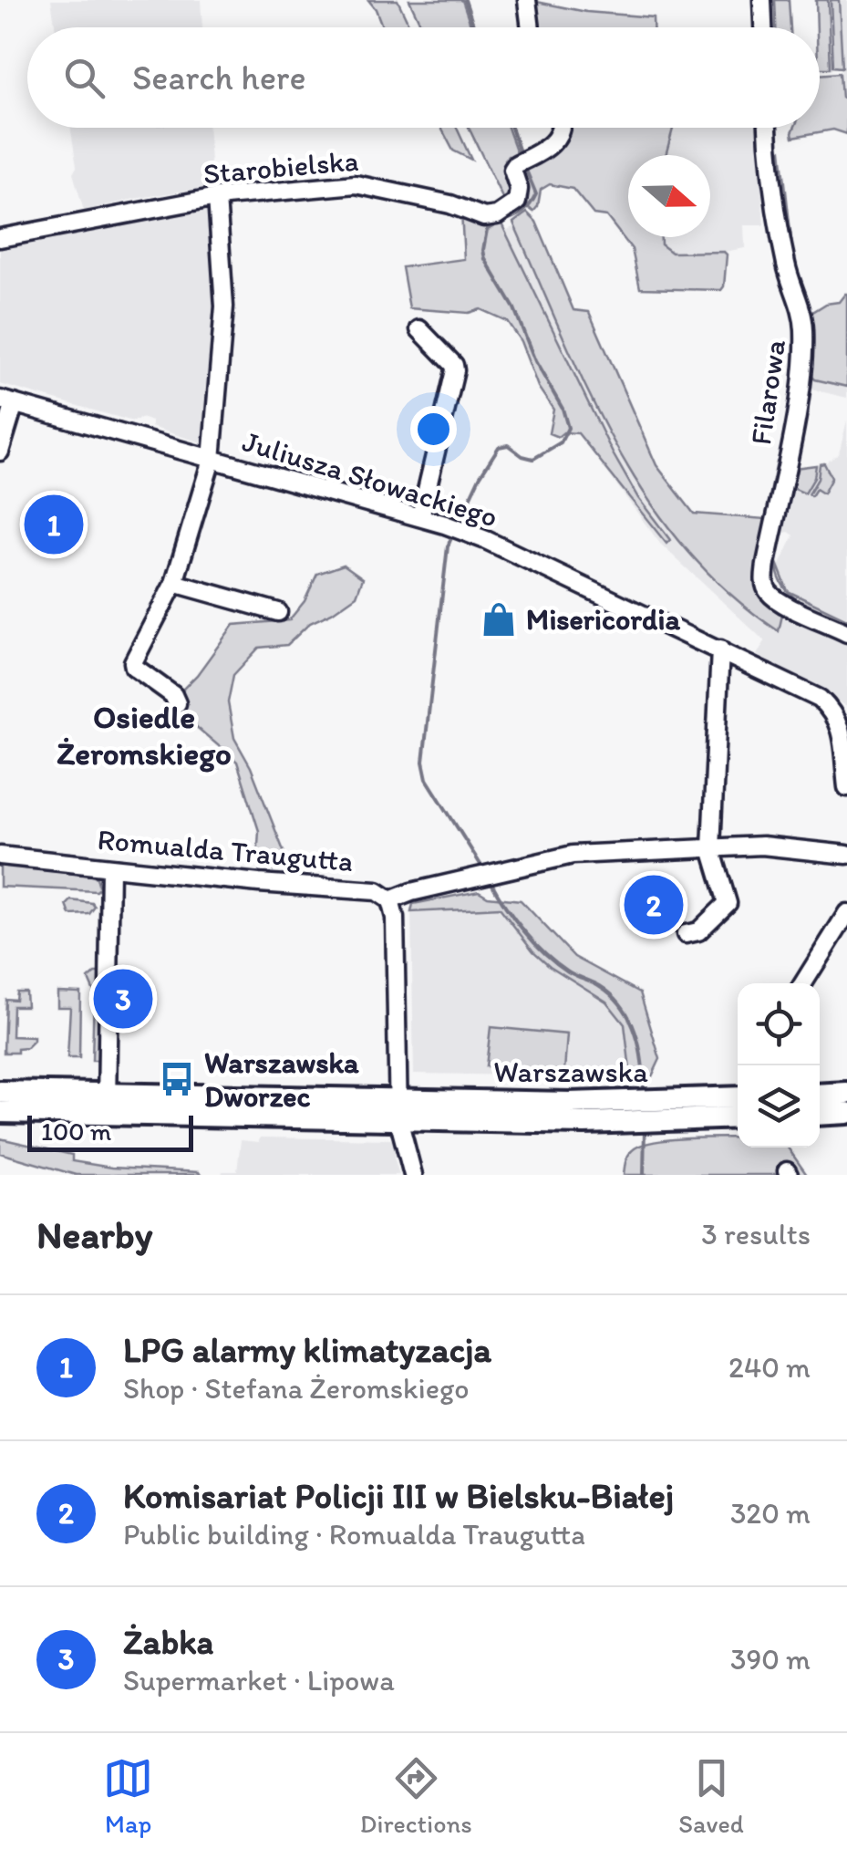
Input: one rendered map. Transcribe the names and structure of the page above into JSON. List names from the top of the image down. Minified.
{"streets":{"main road":["Warszawska"],"street":["Starobielska","Filarowa","Juliusza Słowackiego","Romualda Traugutta"]},"districts":["Osiedle Żeromskiego"],"places":{"shop":["Misericordia"],"bus stop":["Warszawska Dworzec"]},"scale_bar":"100 m","north":"right","page":{"search":"Search here","pins":["1","2","3"],"scale":"100 m","heading":["Nearby","3 results"],"list":[{"mark":"1","name":"LPG alarmy klimatyzacja","note":"Shop · Stefana Żeromskiego","value":"240 m"},{"mark":"2","name":"Komisariat Policji III w Bielsku-Białej","note":"Public building · Romualda Traugutta","value":"320 m"},{"mark":"3","name":"Żabka","note":"Supermarket · Lipowa","value":"390 m"}],"nav":["Map","Directions","Saved"]}}
